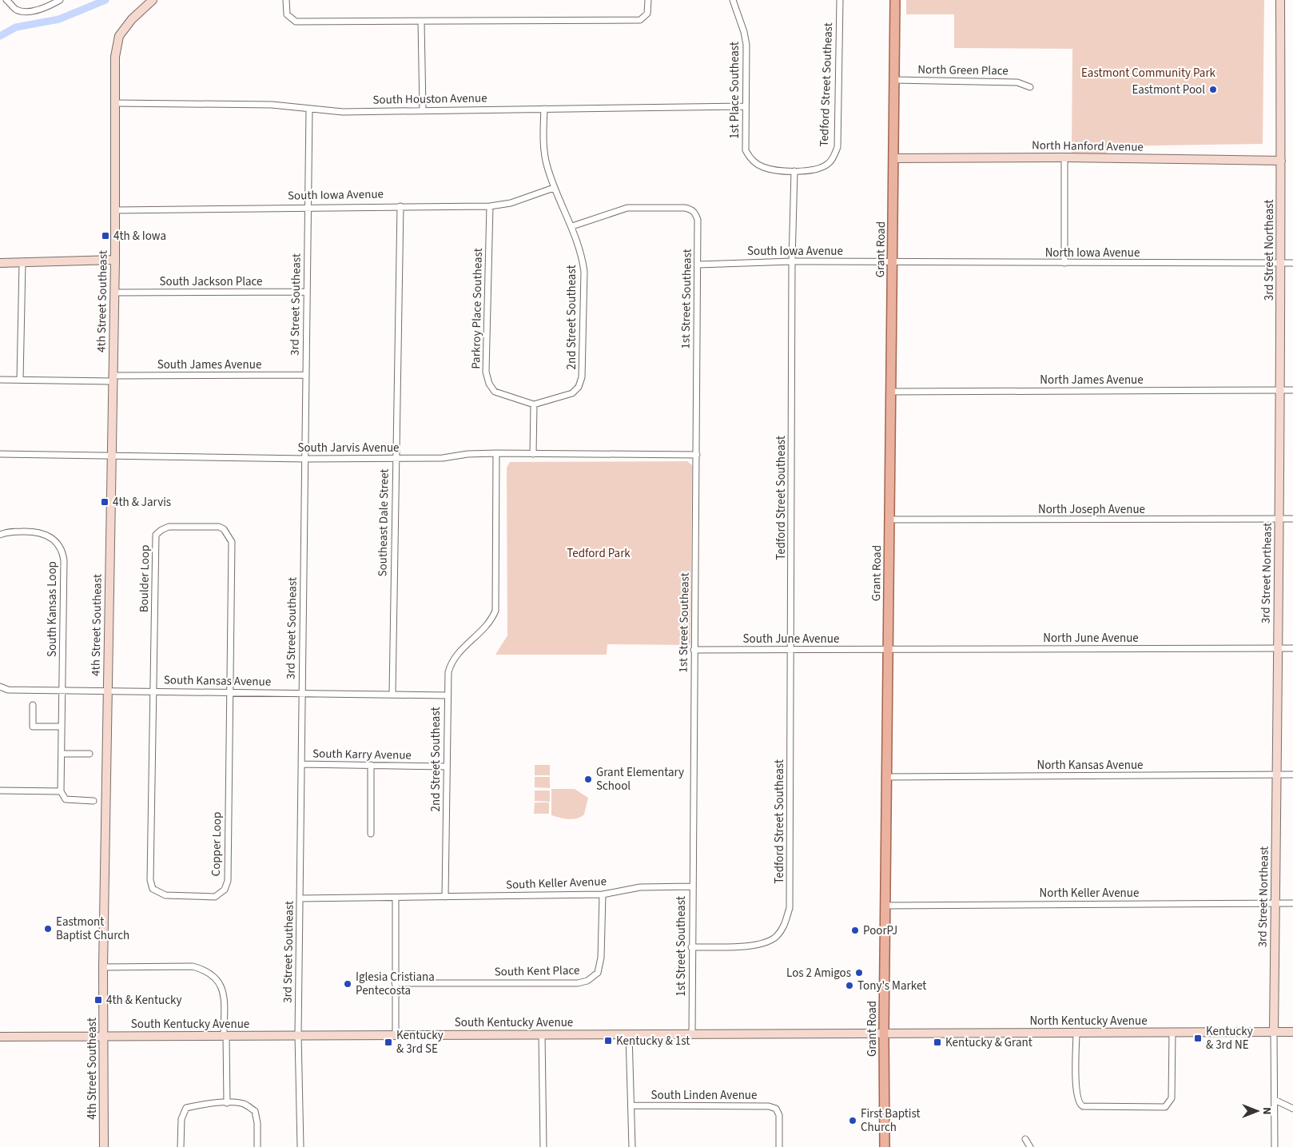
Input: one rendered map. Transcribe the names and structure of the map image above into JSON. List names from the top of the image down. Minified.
{"streets":{"main road":["Grant Road"],"street":["North Green Place","Tedford Street Southeast","1st Place Southeast","South Houston Avenue","North Hanford Avenue","South Iowa Avenue","3rd Street Northeast","North Iowa Avenue","South Jackson Place","1st Street Southeast","4th Street Southeast","3rd Street Southeast","Parkroy Place Southeast","2nd Street Southeast","South James Avenue","North James Avenue","South Jarvis Avenue","North Joseph Avenue","Southeast Dale Street","Boulder Loop","South Kansas Loop","North June Avenue","South June Avenue","South Kansas Avenue","South Karry Avenue","North Kansas Avenue","Copper Loop","South Keller Avenue","North Keller Avenue","South Kent Place","North Kentucky Avenue","South Kentucky Avenue","South Linden Avenue"]},"crossings":[["North Green Place","Grant Road"],["Tedford Street Southeast","1st Place Southeast"],["Tedford Street Southeast","South Iowa Avenue"],["Tedford Street Southeast","1st Street Southeast"],["Tedford Street Southeast","South June Avenue"],["1st Place Southeast","South Houston Avenue"],["South Houston Avenue","4th Street Southeast"],["South Houston Avenue","3rd Street Southeast"],["South Houston Avenue","2nd Street Southeast"],["North Hanford Avenue","Grant Road"],["North Hanford Avenue","3rd Street Northeast"],["South Iowa Avenue","Grant Road"],["South Iowa Avenue","North Iowa Avenue"],["South Iowa Avenue","1st Street Southeast"],["South Iowa Avenue","4th Street Southeast"],["South Iowa Avenue","3rd Street Southeast"],["South Iowa Avenue","Parkroy Place Southeast"],["South Iowa Avenue","2nd Street Southeast"],["South Iowa Avenue","Southeast Dale Street"],["Grant Road","North Iowa Avenue"],["Grant Road","North James Avenue"],["Grant Road","North Joseph Avenue"],["Grant Road","North June Avenue"],["Grant Road","South June Avenue"],["Grant Road","North Kansas Avenue"],["Grant Road","North Keller Avenue"],["Grant Road","North Kentucky Avenue"],["Grant Road","South Kentucky Avenue"],["3rd Street Northeast","North Iowa Avenue"],["3rd Street Northeast","North James Avenue"],["3rd Street Northeast","North Joseph Avenue"],["3rd Street Northeast","North June Avenue"],["3rd Street Northeast","North Kansas Avenue"],["3rd Street Northeast","North Keller Avenue"],["3rd Street Northeast","North Kentucky Avenue"],["South Jackson Place","4th Street Southeast"],["South Jackson Place","3rd Street Southeast"],["1st Street Southeast","2nd Street Southeast"],["1st Street Southeast","South Jarvis Avenue"],["1st Street Southeast","South June Avenue"],["1st Street Southeast","South Keller Avenue"],["1st Street Southeast","South Kentucky Avenue"],["4th Street Southeast","South James Avenue"],["4th Street Southeast","South Jarvis Avenue"],["4th Street Southeast","South Kansas Avenue"],["4th Street Southeast","South Kentucky Avenue"],["3rd Street Southeast","South James Avenue"],["3rd Street Southeast","South Jarvis Avenue"],["3rd Street Southeast","South Kansas Avenue"],["3rd Street Southeast","South Karry Avenue"],["3rd Street Southeast","South Kentucky Avenue"],["Parkroy Place Southeast","2nd Street Southeast"],["2nd Street Southeast","South Jarvis Avenue"],["2nd Street Southeast","South Kansas Avenue"],["2nd Street Southeast","South Karry Avenue"],["2nd Street Southeast","South Keller Avenue"],["South Jarvis Avenue","Southeast Dale Street"],["Southeast Dale Street","South Kansas Avenue"],["Boulder Loop","South Kansas Avenue"],["Boulder Loop","Copper Loop"],["North June Avenue","South June Avenue"],["South Kansas Avenue","Copper Loop"],["South Keller Avenue","South Kent Place"],["North Kentucky Avenue","South Kentucky Avenue"]],"parks":["Eastmont Community Park","Tedford Park"],"places":{"other":["Eastmont Pool","Grant Elementary School","Eastmont Baptist Church","PoorPJ","Los 2 Amigos","Iglesia Cristiana Pentecosta","Tony's Market","First Baptist Church"],"transit":["4th & Iowa","4th & Jarvis","4th & Kentucky","Kentucky & 3rd NE","Kentucky & 1st","Kentucky & 3rd SE","Kentucky & Grant"]},"north":"right"}
